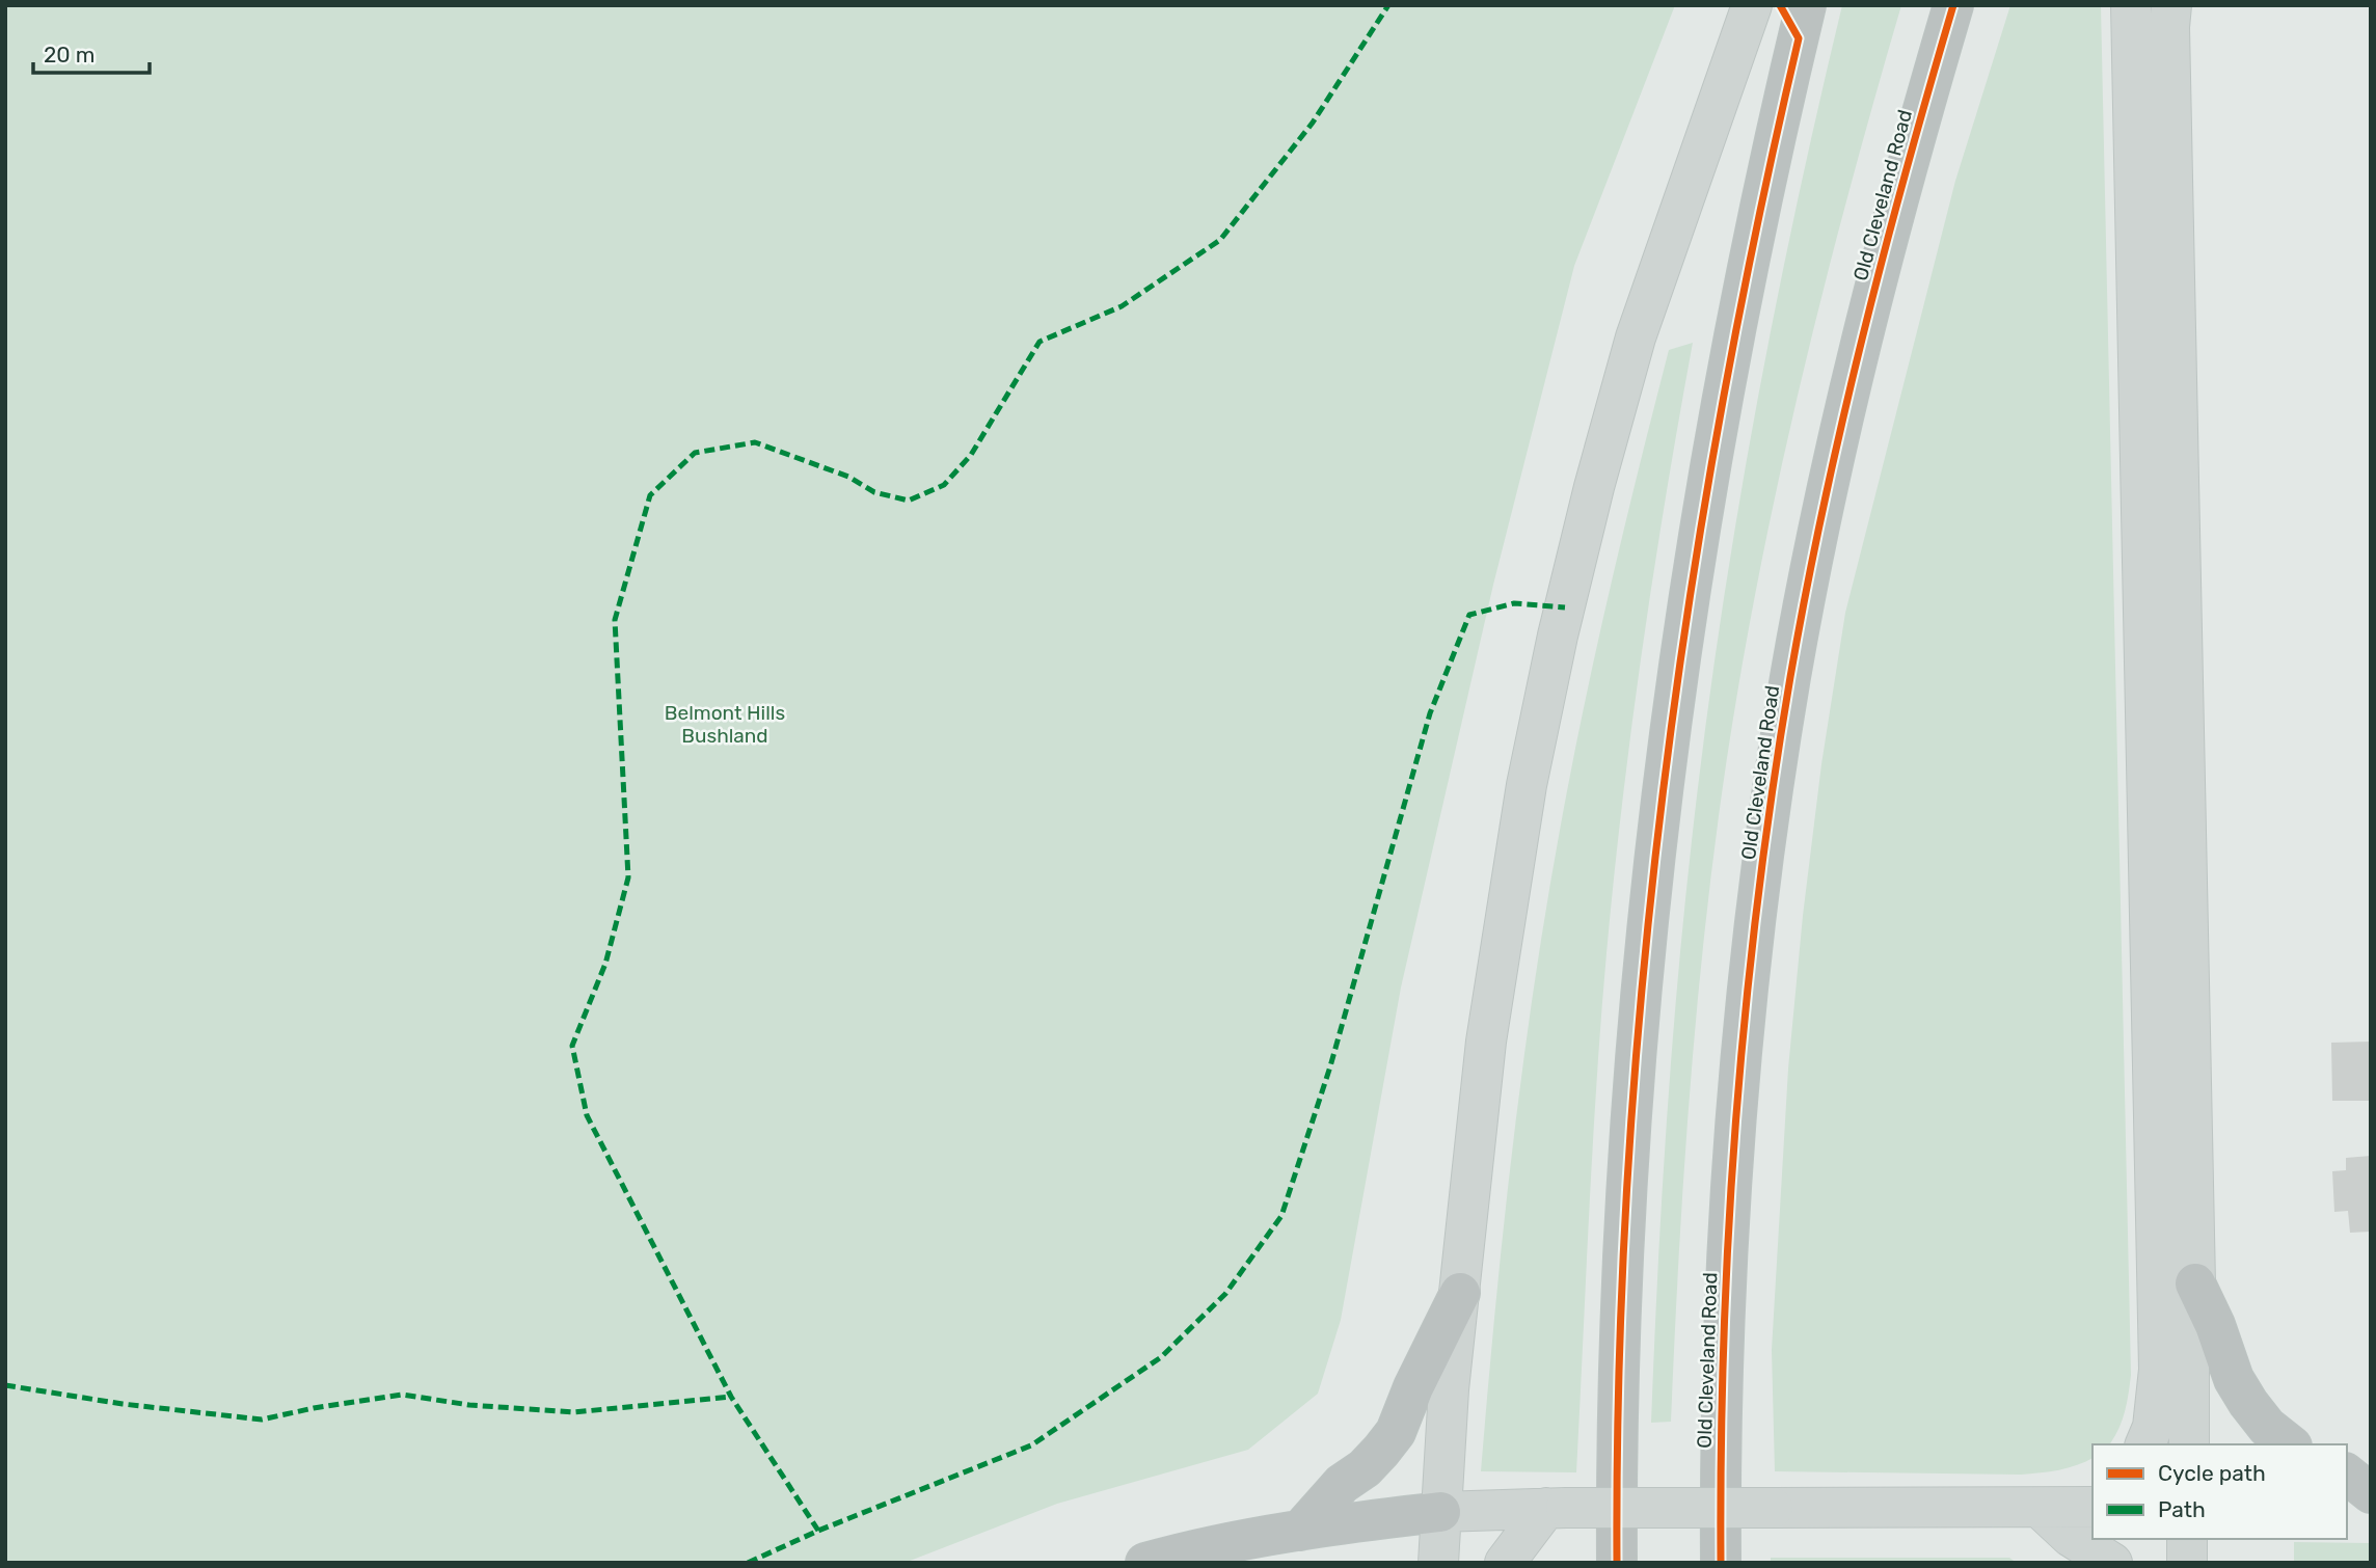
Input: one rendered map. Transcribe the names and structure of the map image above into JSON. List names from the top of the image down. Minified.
{"streets":{"highway":["Old Cleveland Road"]},"parks":["Belmont Hills Bushland"],"legend":["Cycle path","Path"],"scale_bar":"20 m"}
